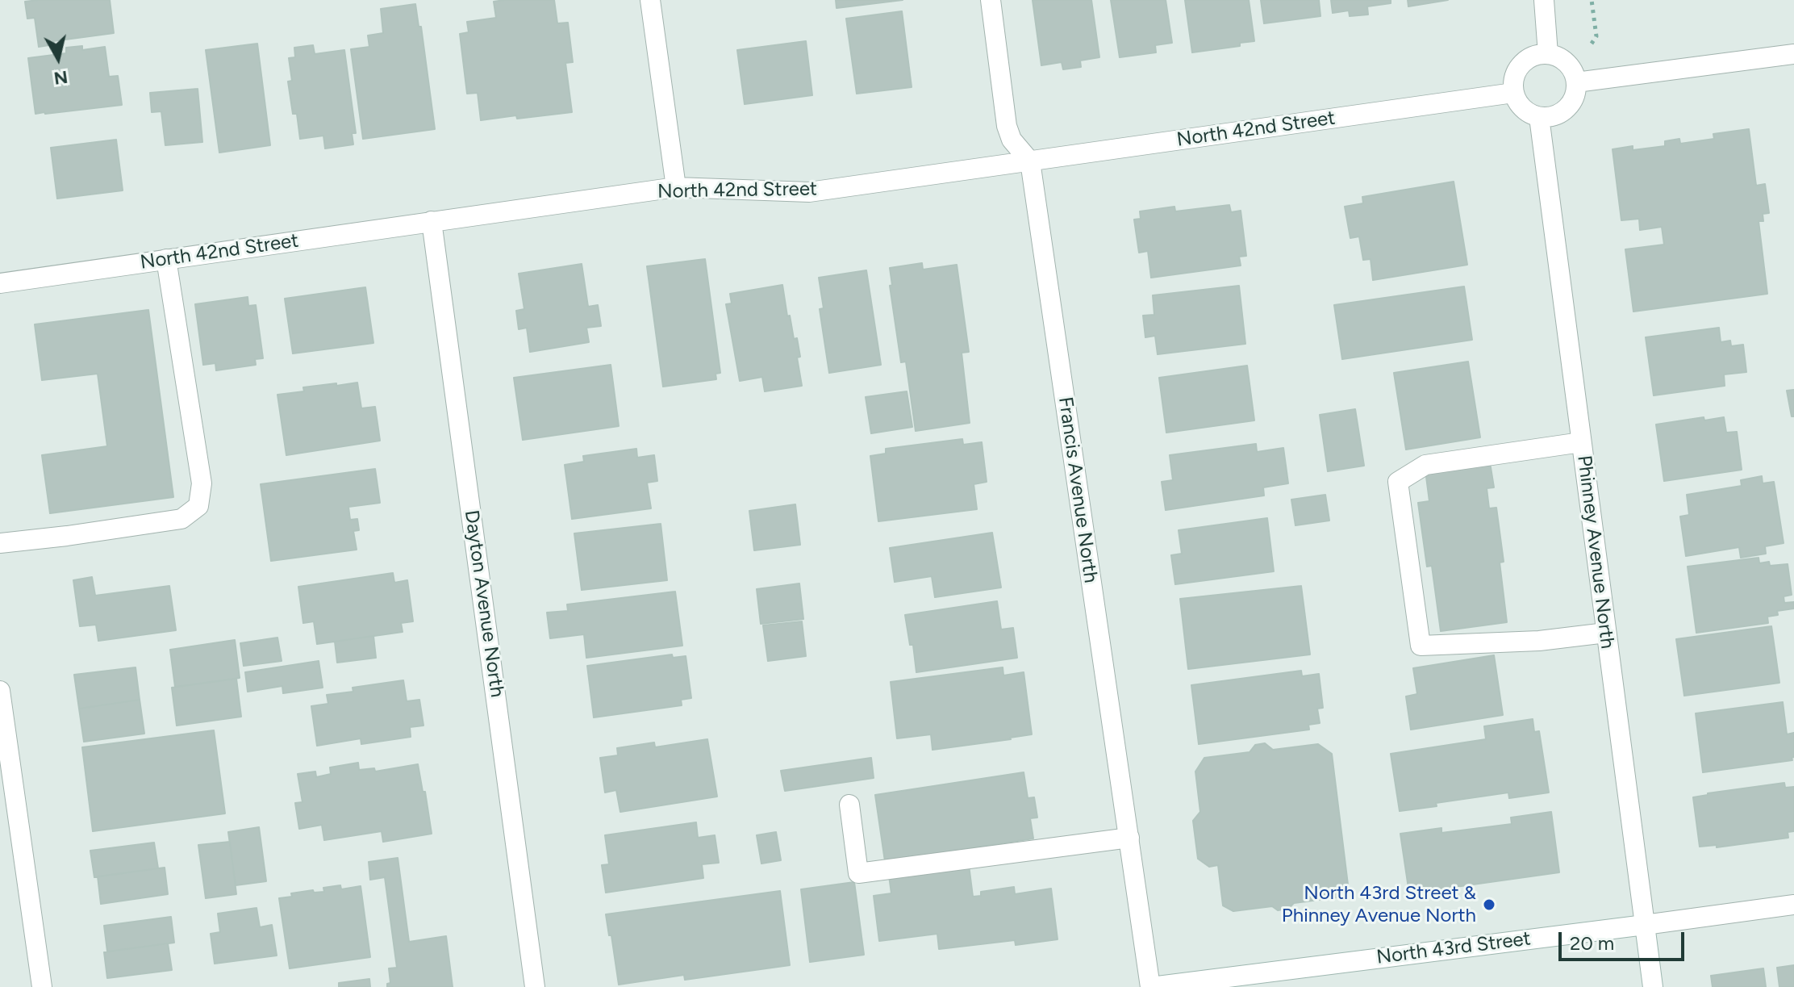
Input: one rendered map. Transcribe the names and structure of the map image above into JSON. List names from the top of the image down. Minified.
{"streets":{"street":["North 42nd Street","Francis Avenue North","Phinney Avenue North","Dayton Avenue North","North 43rd Street"]},"crossings":[["North 42nd Street","Francis Avenue North"],["North 42nd Street","Phinney Avenue North"],["North 42nd Street","Dayton Avenue North"],["Francis Avenue North","North 43rd Street"],["Phinney Avenue North","North 43rd Street"]],"places":["North 43rd Street & Phinney Avenue North"],"scale_bar":"20 m","north":"bottom"}
